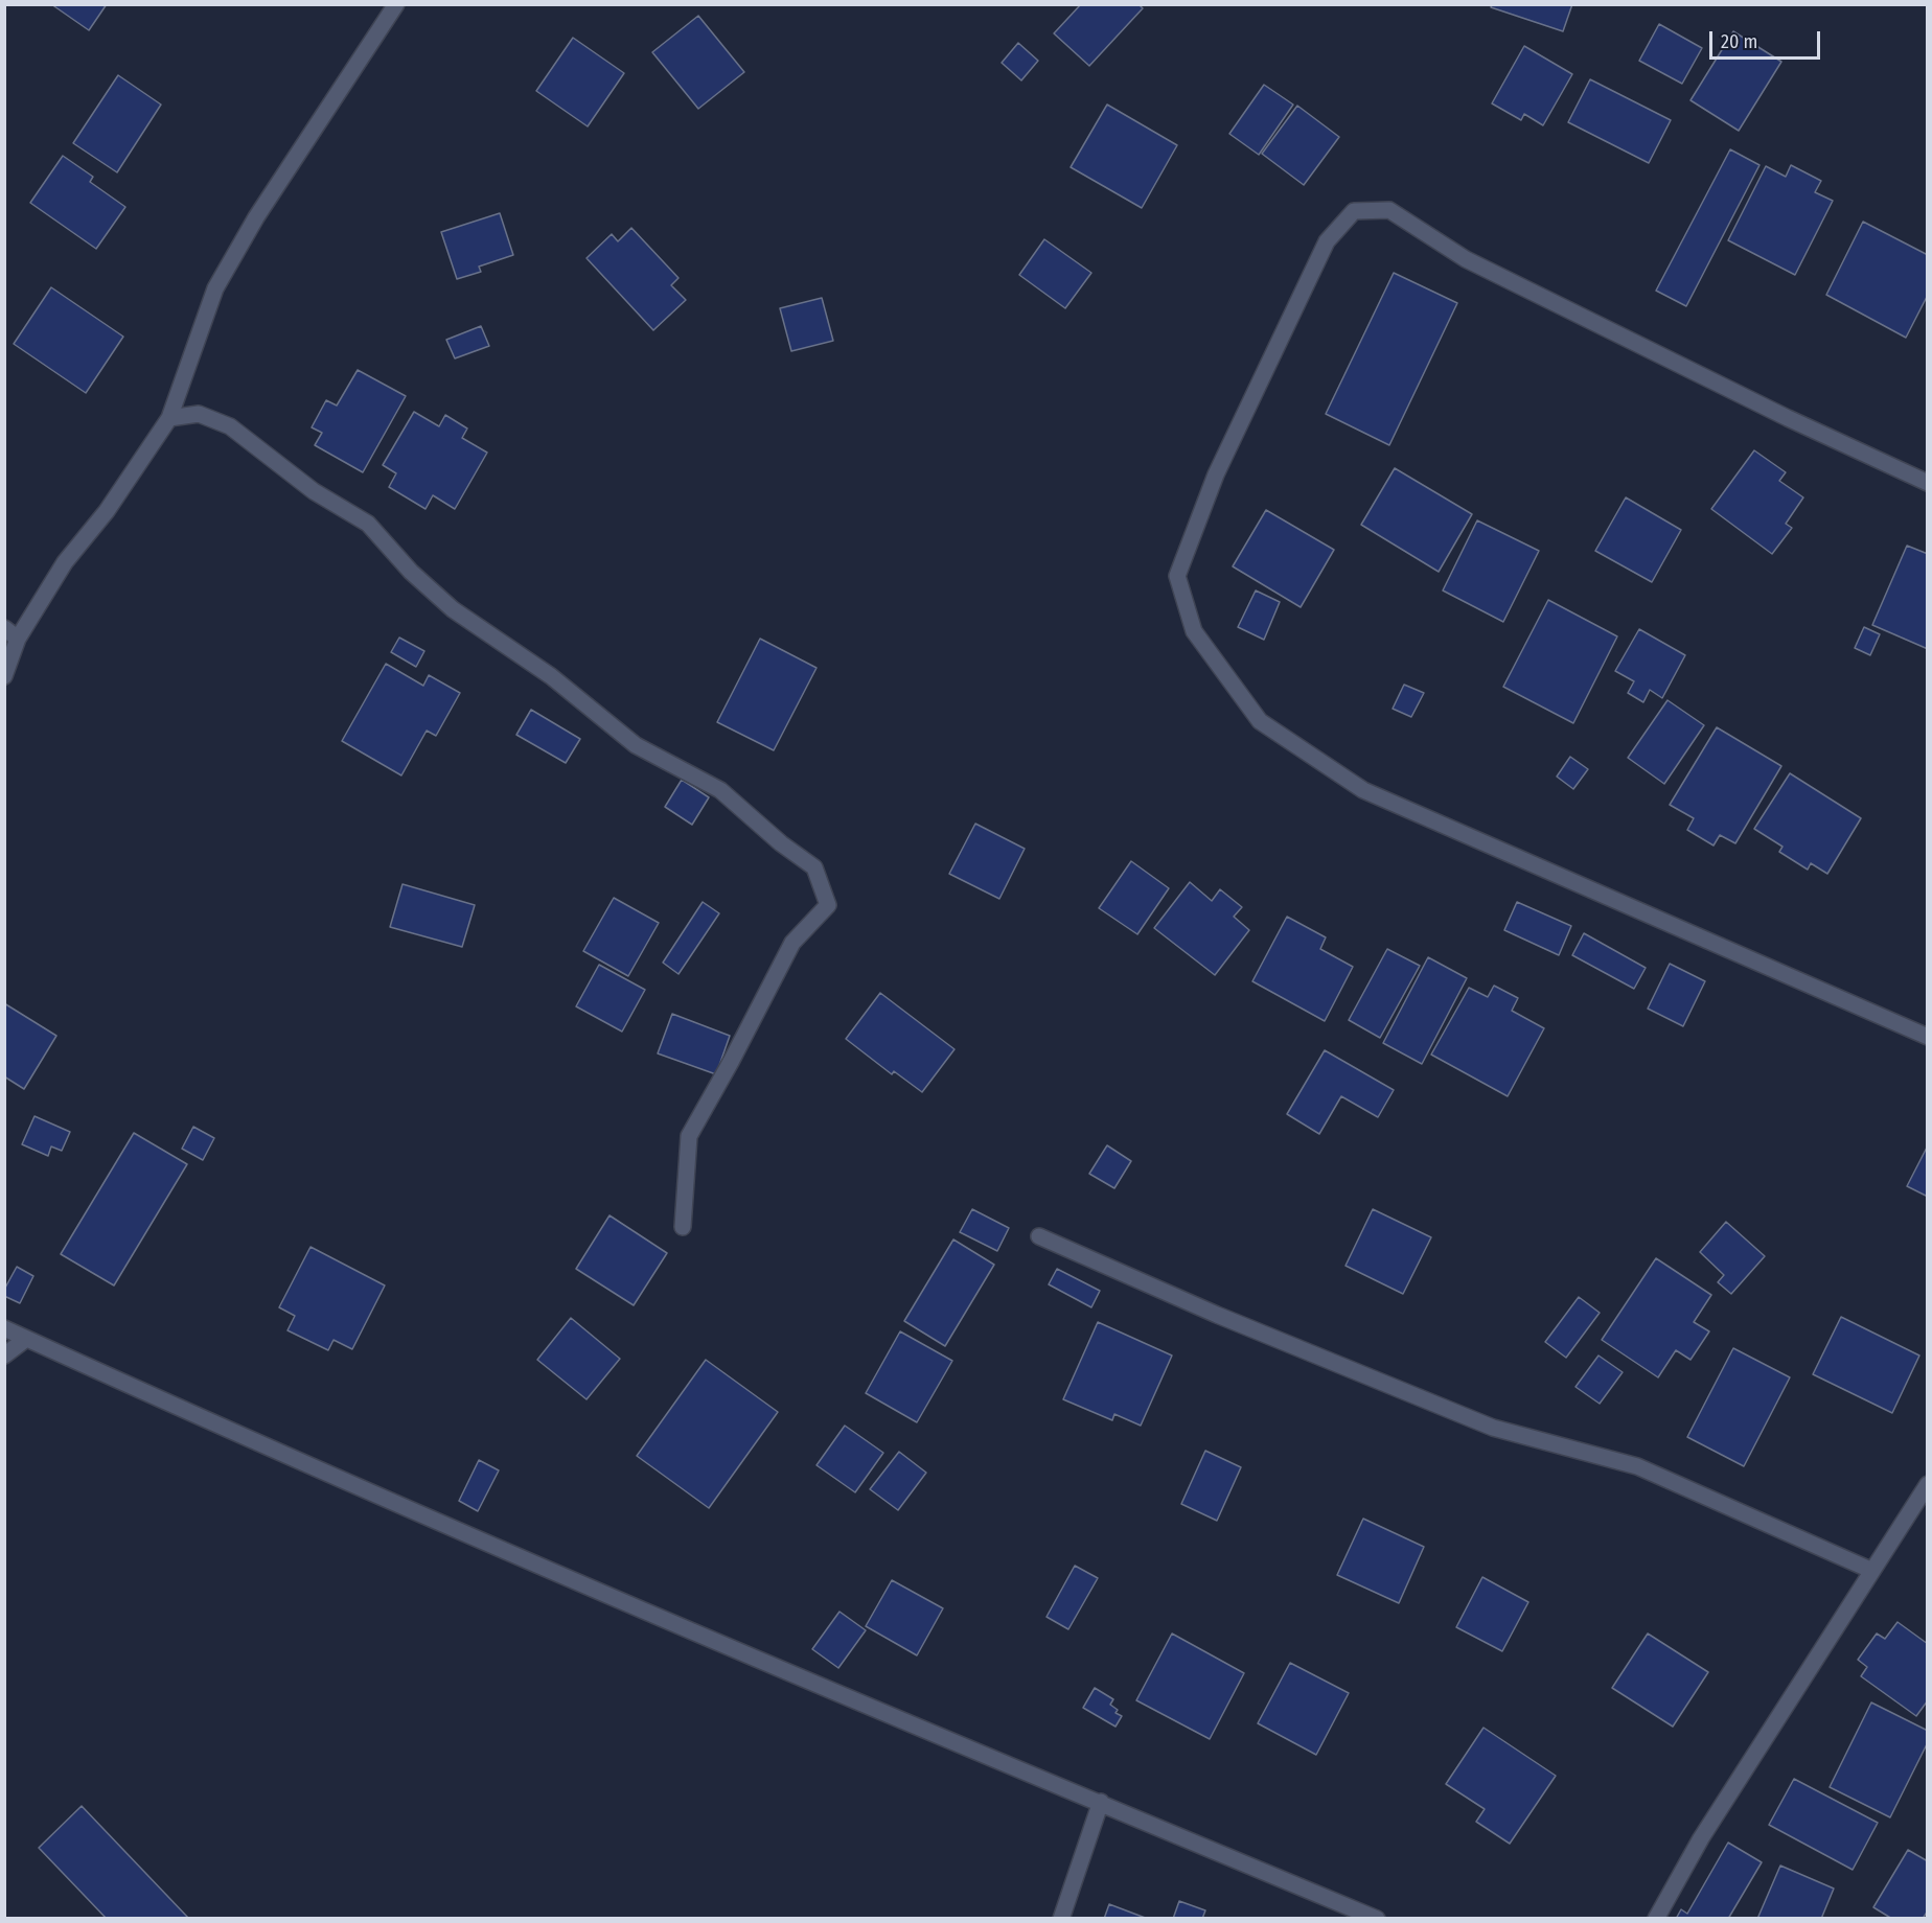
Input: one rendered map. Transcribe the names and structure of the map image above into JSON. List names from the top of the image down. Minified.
{"scale_bar":"20 m"}
